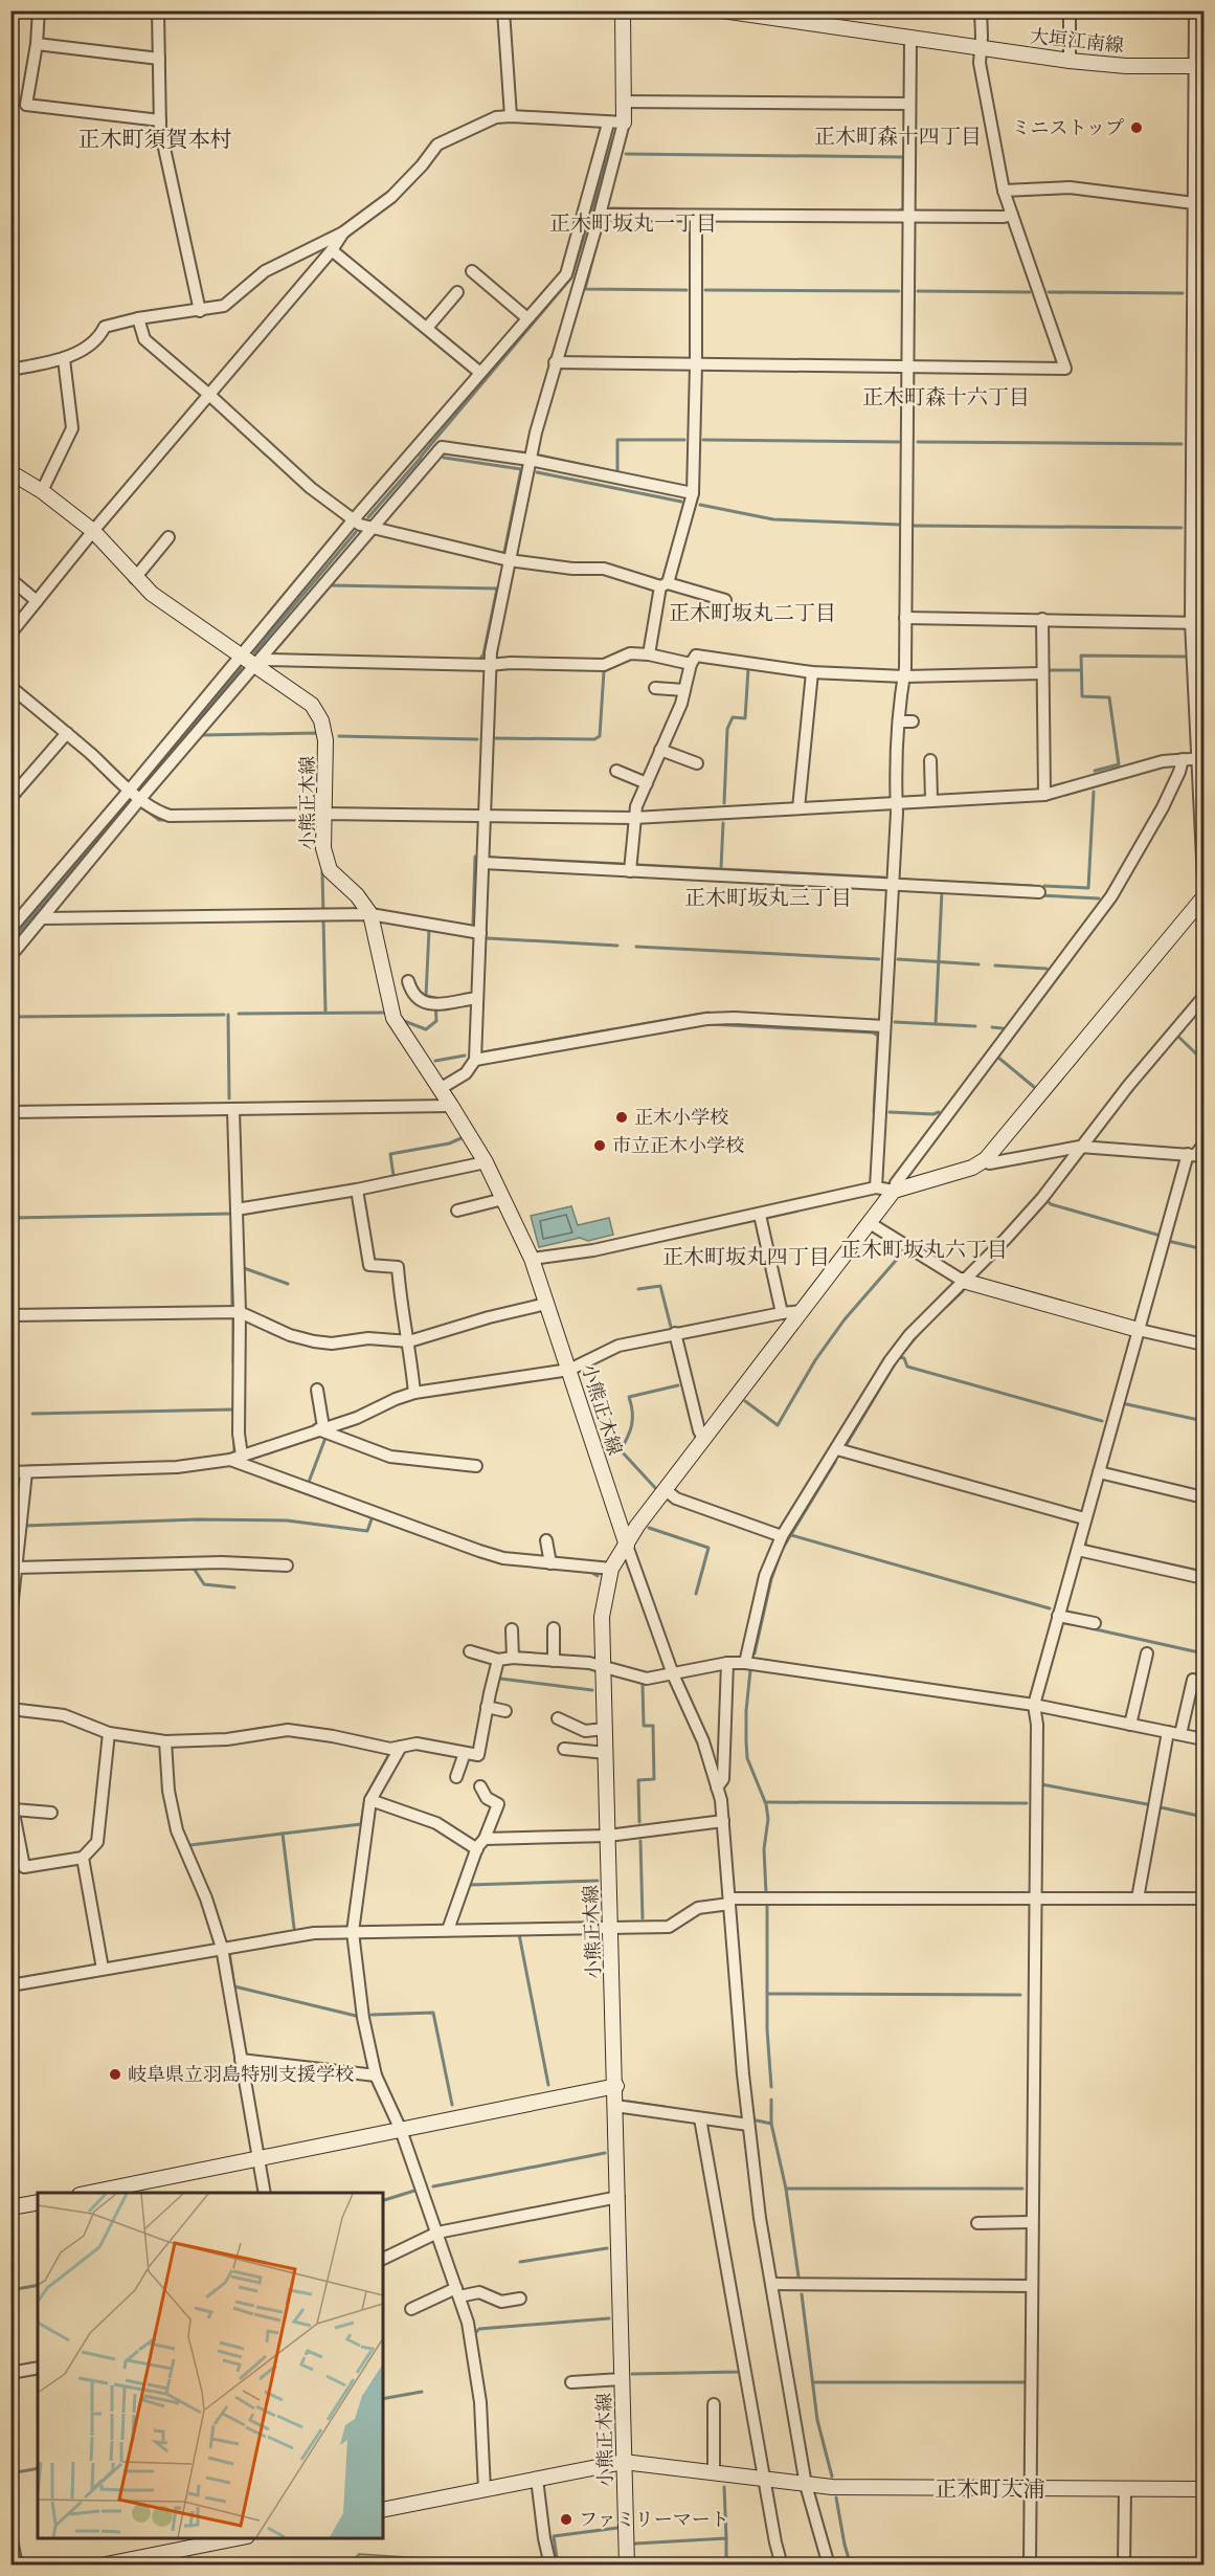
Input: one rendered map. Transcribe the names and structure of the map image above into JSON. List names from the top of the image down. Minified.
{"streets":{"main road":["大垣江南線","小熊正木線"]},"districts":["正木町森十四丁目","正木町須賀本村","正木町坂丸一丁目","正木町森十六丁目","正木町坂丸二丁目","正木町坂丸三丁目","正木町坂丸六丁目","正木町坂丸四丁目","正木町大浦"],"places":["ミニストップ","正木小学校","市立正木小学校","岐阜県立羽島特別支援学校","ファミリーマート"]}
